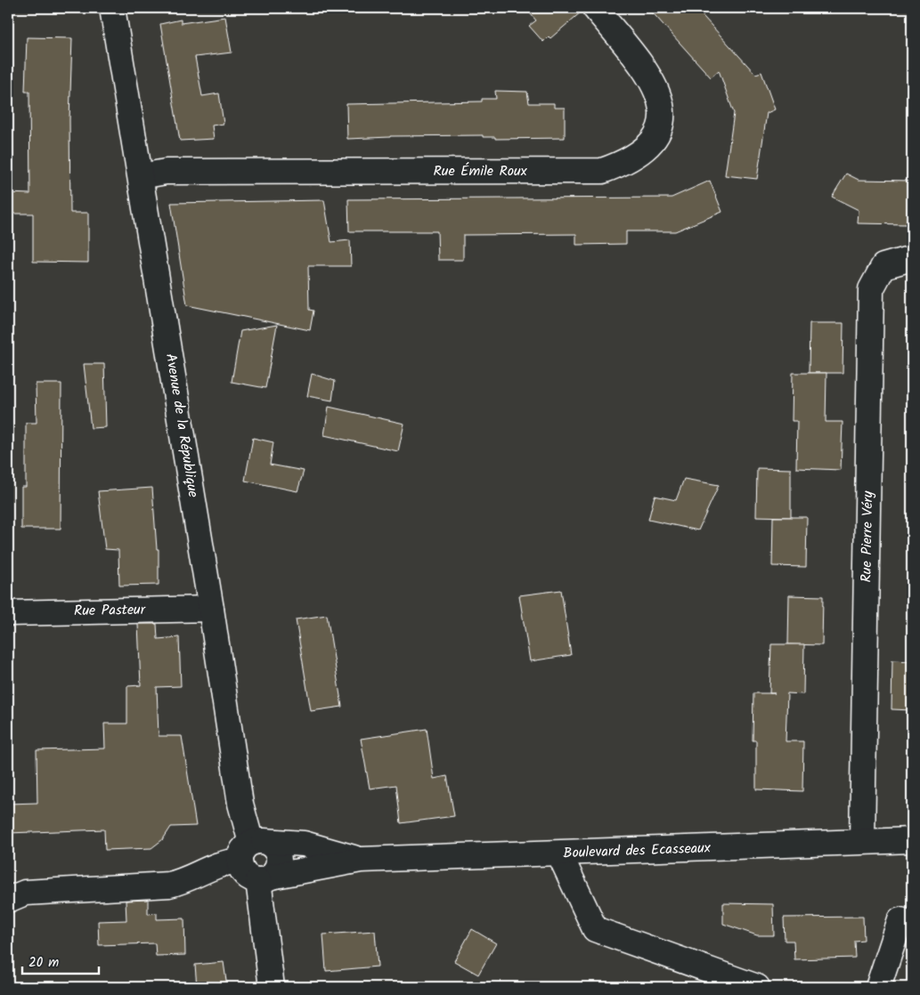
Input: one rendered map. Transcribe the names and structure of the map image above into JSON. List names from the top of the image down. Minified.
{"streets":{"street":["Rue Émile Roux","Avenue de la République","Rue Pierre Véry","Rue Pasteur","Boulevard des Ecasseaux"]},"crossings":[["Rue Émile Roux","Avenue de la République"],["Avenue de la République","Rue Pasteur"],["Avenue de la République","Boulevard des Ecasseaux"],["Rue Pierre Véry","Boulevard des Ecasseaux"]],"scale_bar":"20 m"}
